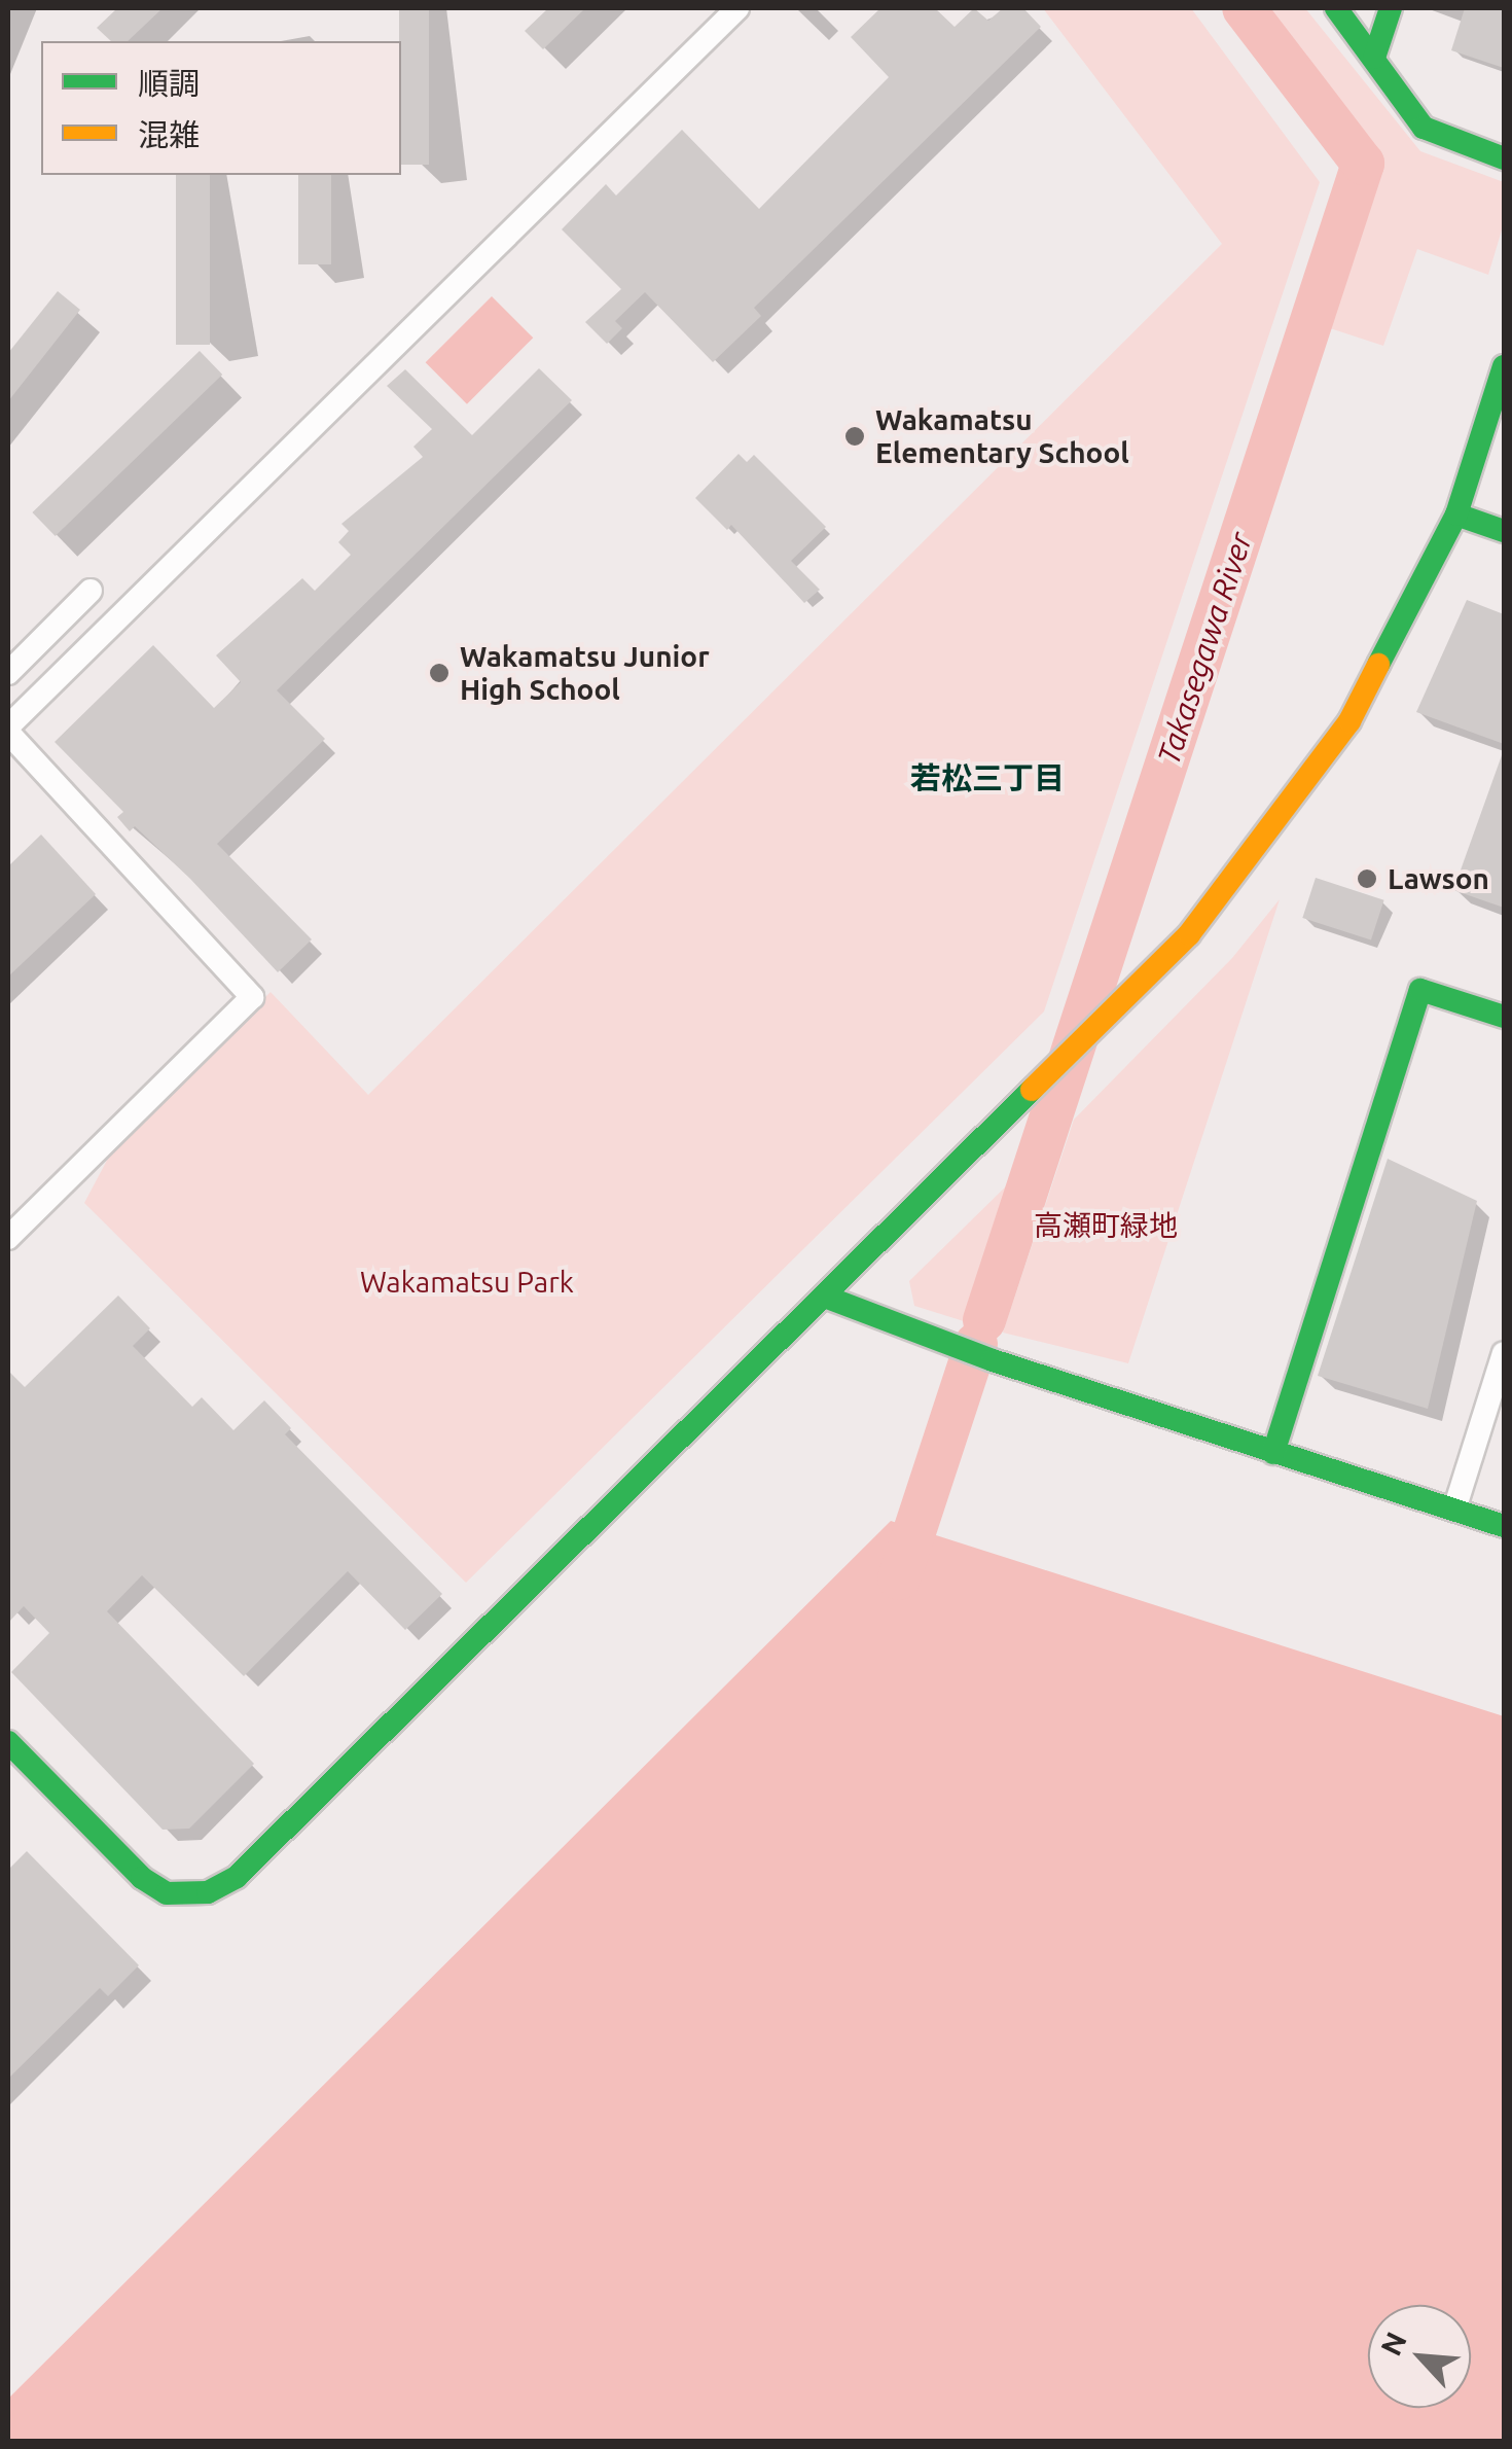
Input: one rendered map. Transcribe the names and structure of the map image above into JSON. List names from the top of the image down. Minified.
{"districts":["若松三丁目"],"water":["Takasegawa River"],"parks":["高瀬町緑地","Wakamatsu Park"],"places":["Wakamatsu Elementary School","Wakamatsu Junior High School","Lawson"],"legend":["順調","混雑"],"north":"top left"}
